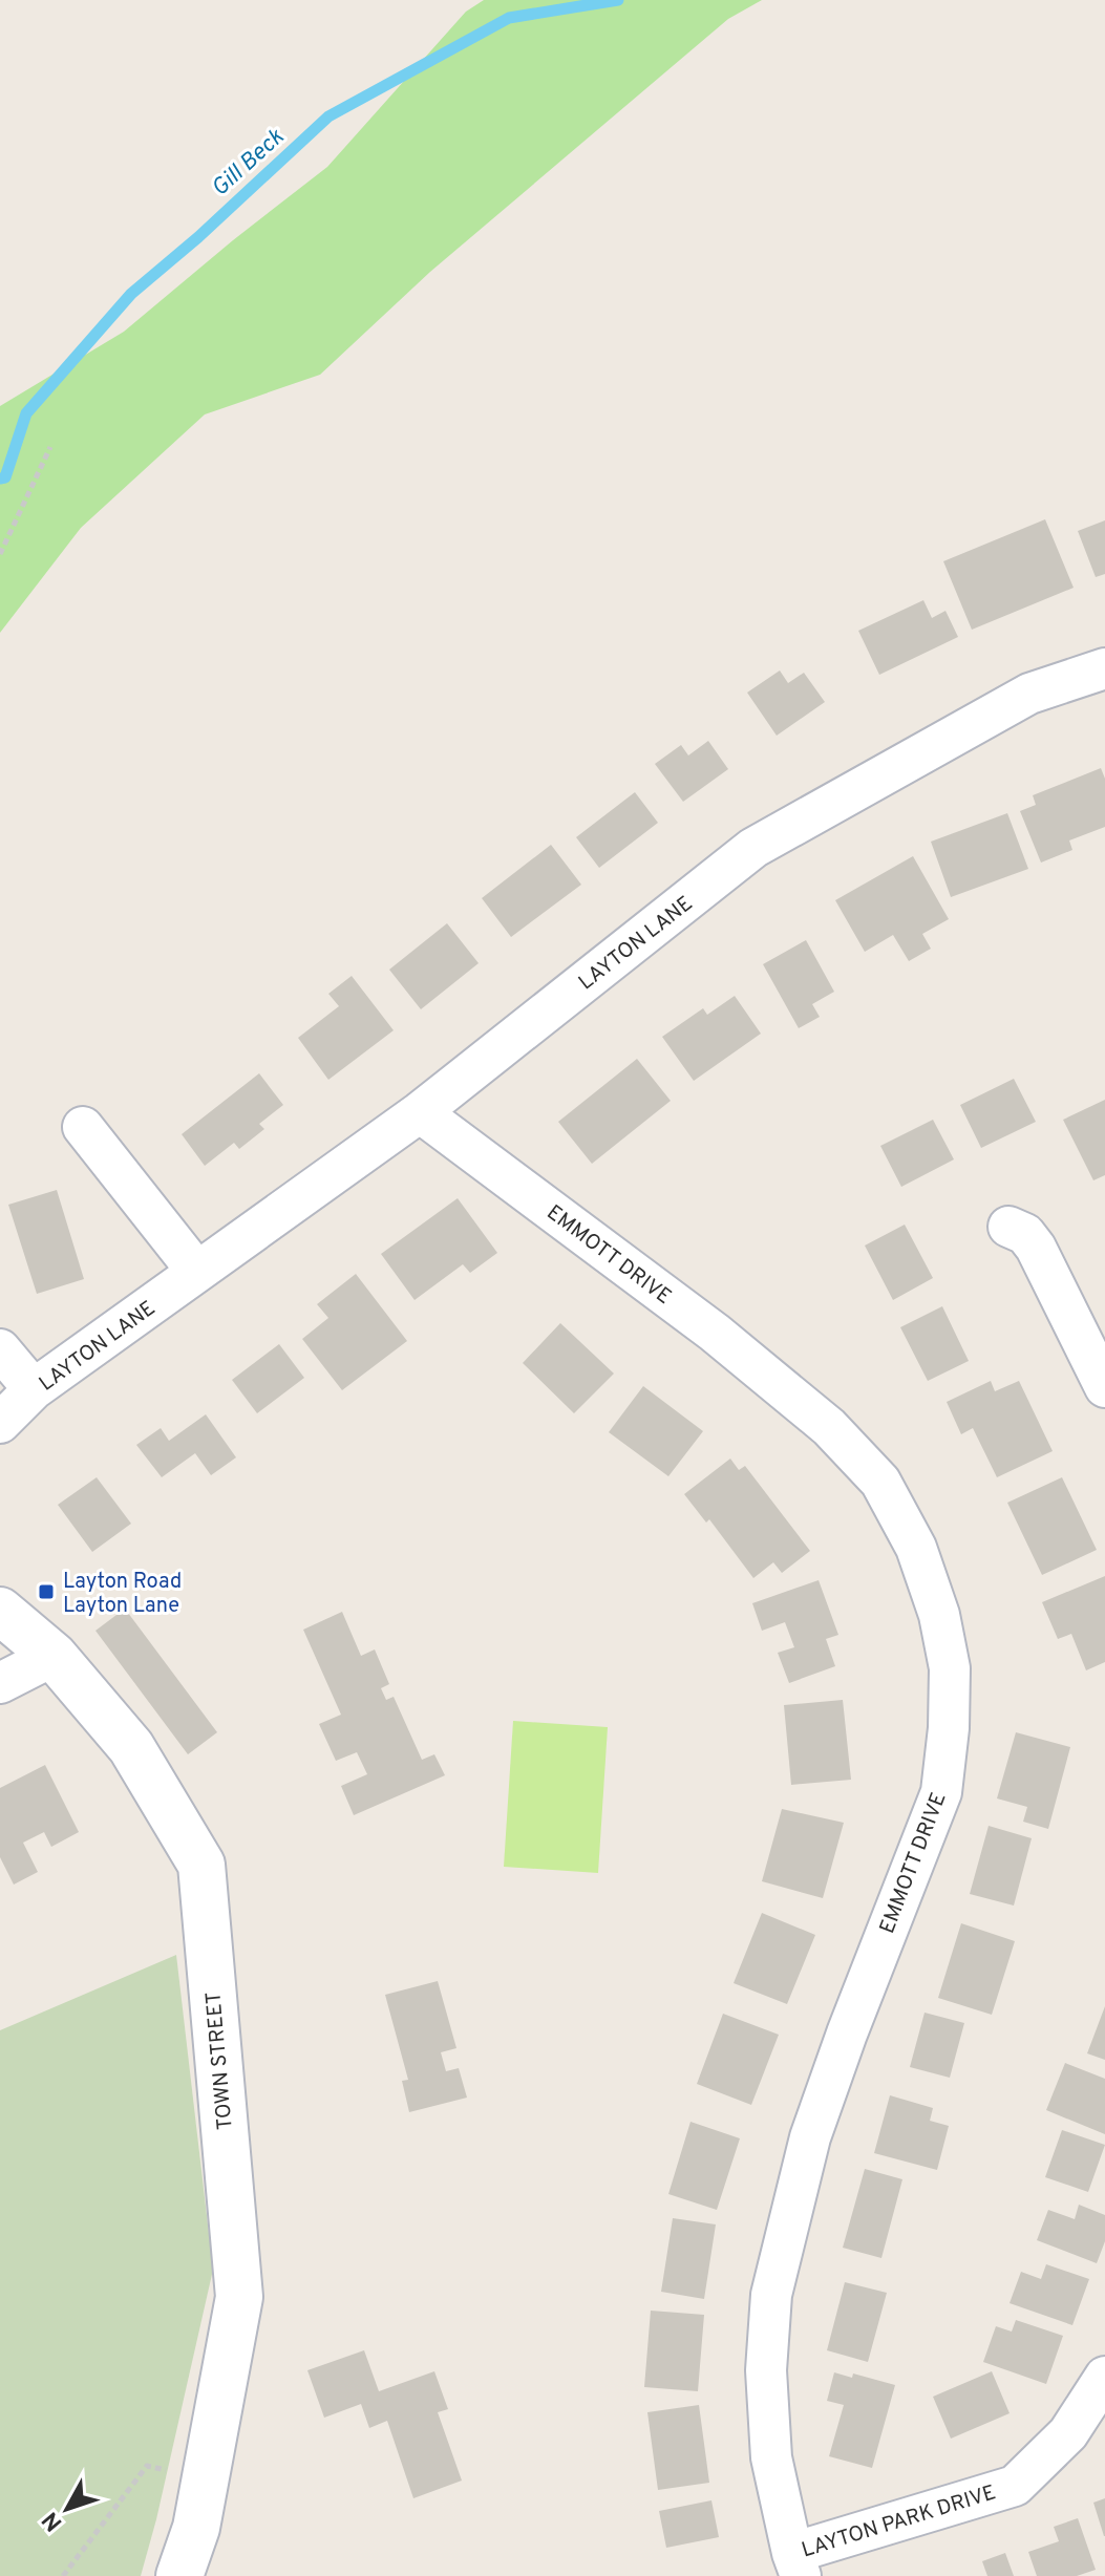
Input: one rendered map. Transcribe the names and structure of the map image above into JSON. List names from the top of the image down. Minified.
{"streets":{"street":["LAYTON LANE","EMMOTT DRIVE","TOWN STREET","LAYTON PARK DRIVE"]},"crossings":[["LAYTON LANE","EMMOTT DRIVE"],["EMMOTT DRIVE","LAYTON PARK DRIVE"]],"water":["Gill Beck"],"places":{"transit":["Layton Road Layton Lane"]},"north":"bottom left"}
